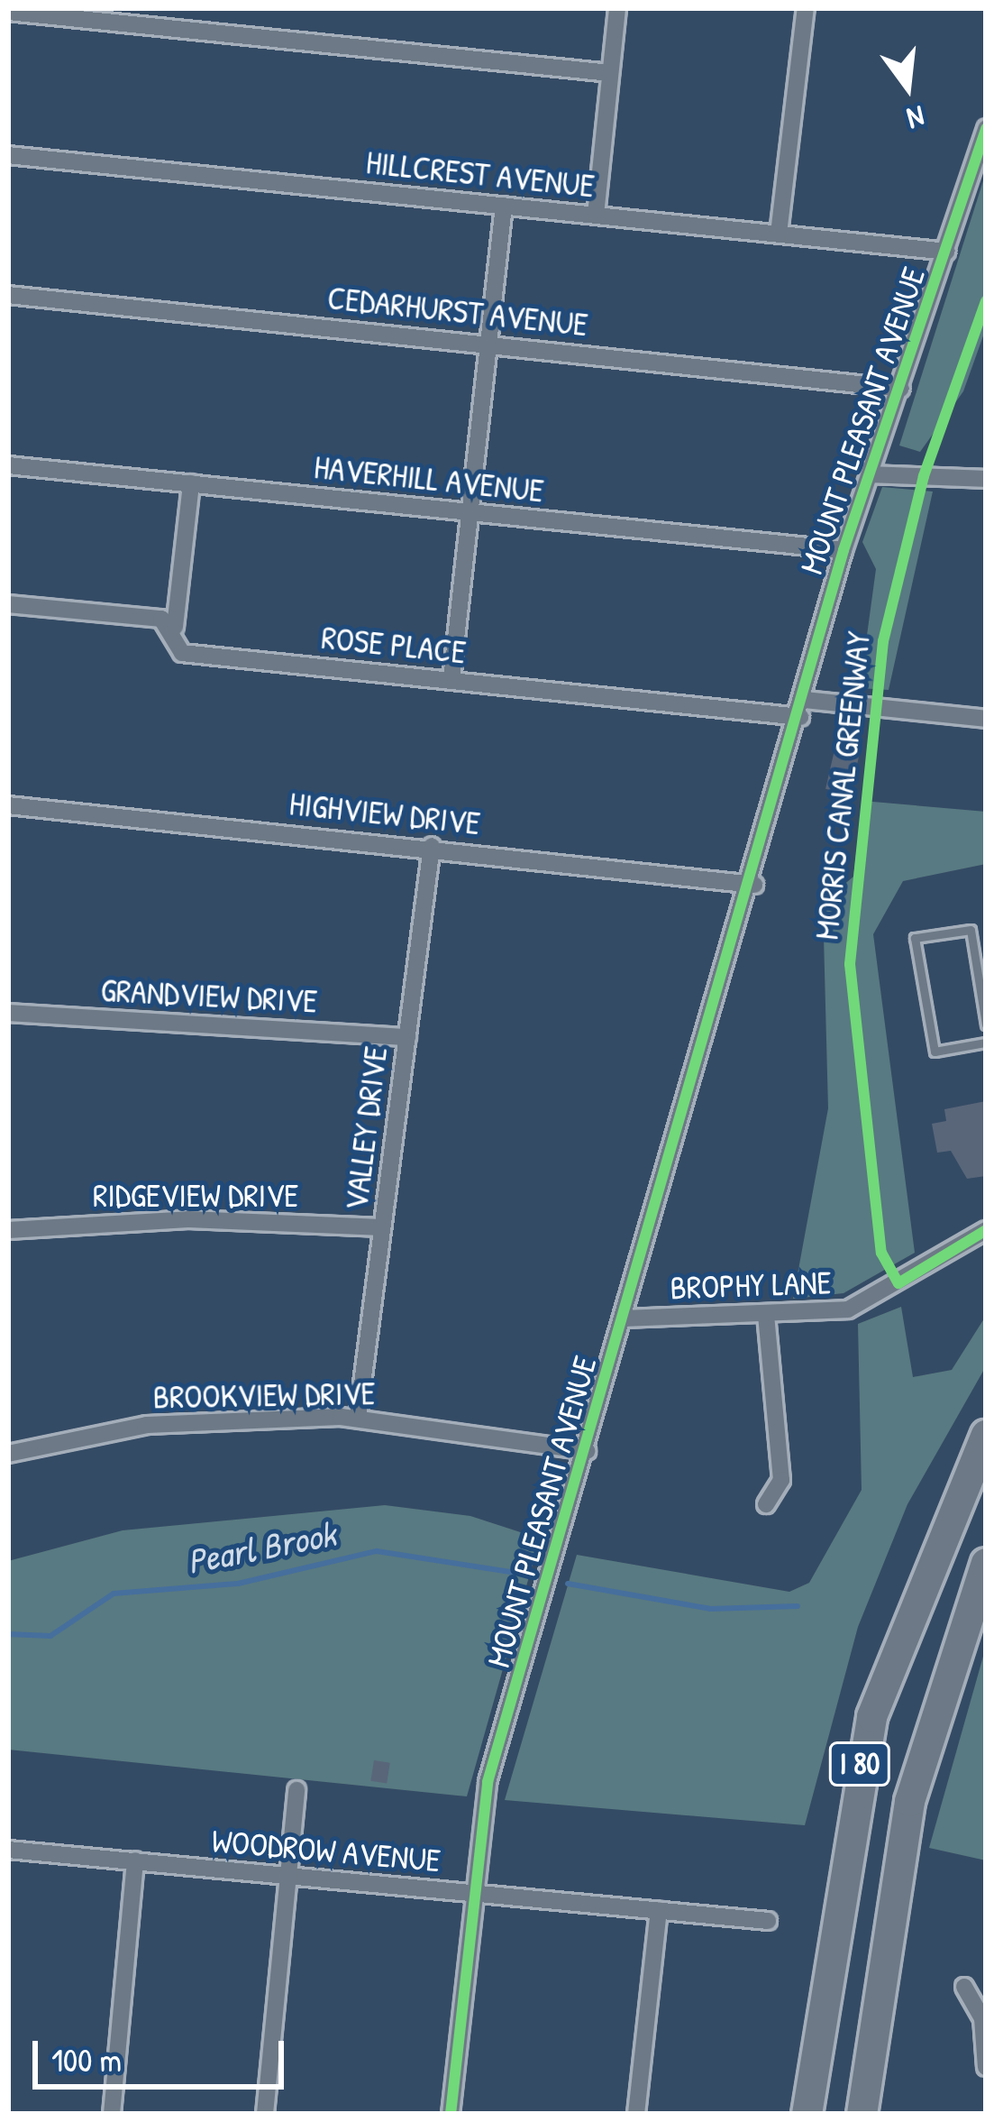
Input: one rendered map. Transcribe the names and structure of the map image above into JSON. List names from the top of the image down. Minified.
{"streets":{"highway":["I 80"],"street":["HILLCREST AVENUE","CEDARHURST AVENUE","MOUNT PLEASANT AVENUE","HAVERHILL AVENUE","ROSE PLACE","HIGHVIEW DRIVE","GRANDVIEW DRIVE","VALLEY DRIVE","RIDGEVIEW DRIVE","BROPHY LANE","BROOKVIEW DRIVE","WOODROW AVENUE"],"cycle path":["MORRIS CANAL GREENWAY"]},"crossings":[["HILLCREST AVENUE","MOUNT PLEASANT AVENUE"],["CEDARHURST AVENUE","MOUNT PLEASANT AVENUE"],["MOUNT PLEASANT AVENUE","HAVERHILL AVENUE"],["MOUNT PLEASANT AVENUE","ROSE PLACE"],["MOUNT PLEASANT AVENUE","HIGHVIEW DRIVE"],["MOUNT PLEASANT AVENUE","BROPHY LANE"],["MOUNT PLEASANT AVENUE","BROOKVIEW DRIVE"],["MOUNT PLEASANT AVENUE","WOODROW AVENUE"],["HIGHVIEW DRIVE","VALLEY DRIVE"],["GRANDVIEW DRIVE","VALLEY DRIVE"],["VALLEY DRIVE","RIDGEVIEW DRIVE"],["VALLEY DRIVE","BROOKVIEW DRIVE"]],"water":["Pearl Brook"],"scale_bar":"100 m","north":"bottom"}
